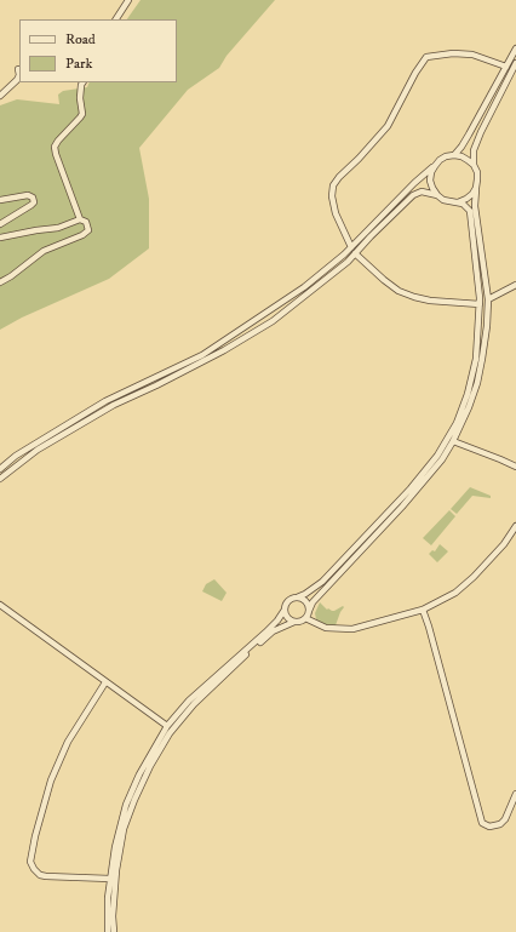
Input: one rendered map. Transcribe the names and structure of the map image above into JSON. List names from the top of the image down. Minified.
{"legend":["Road","Park"]}
